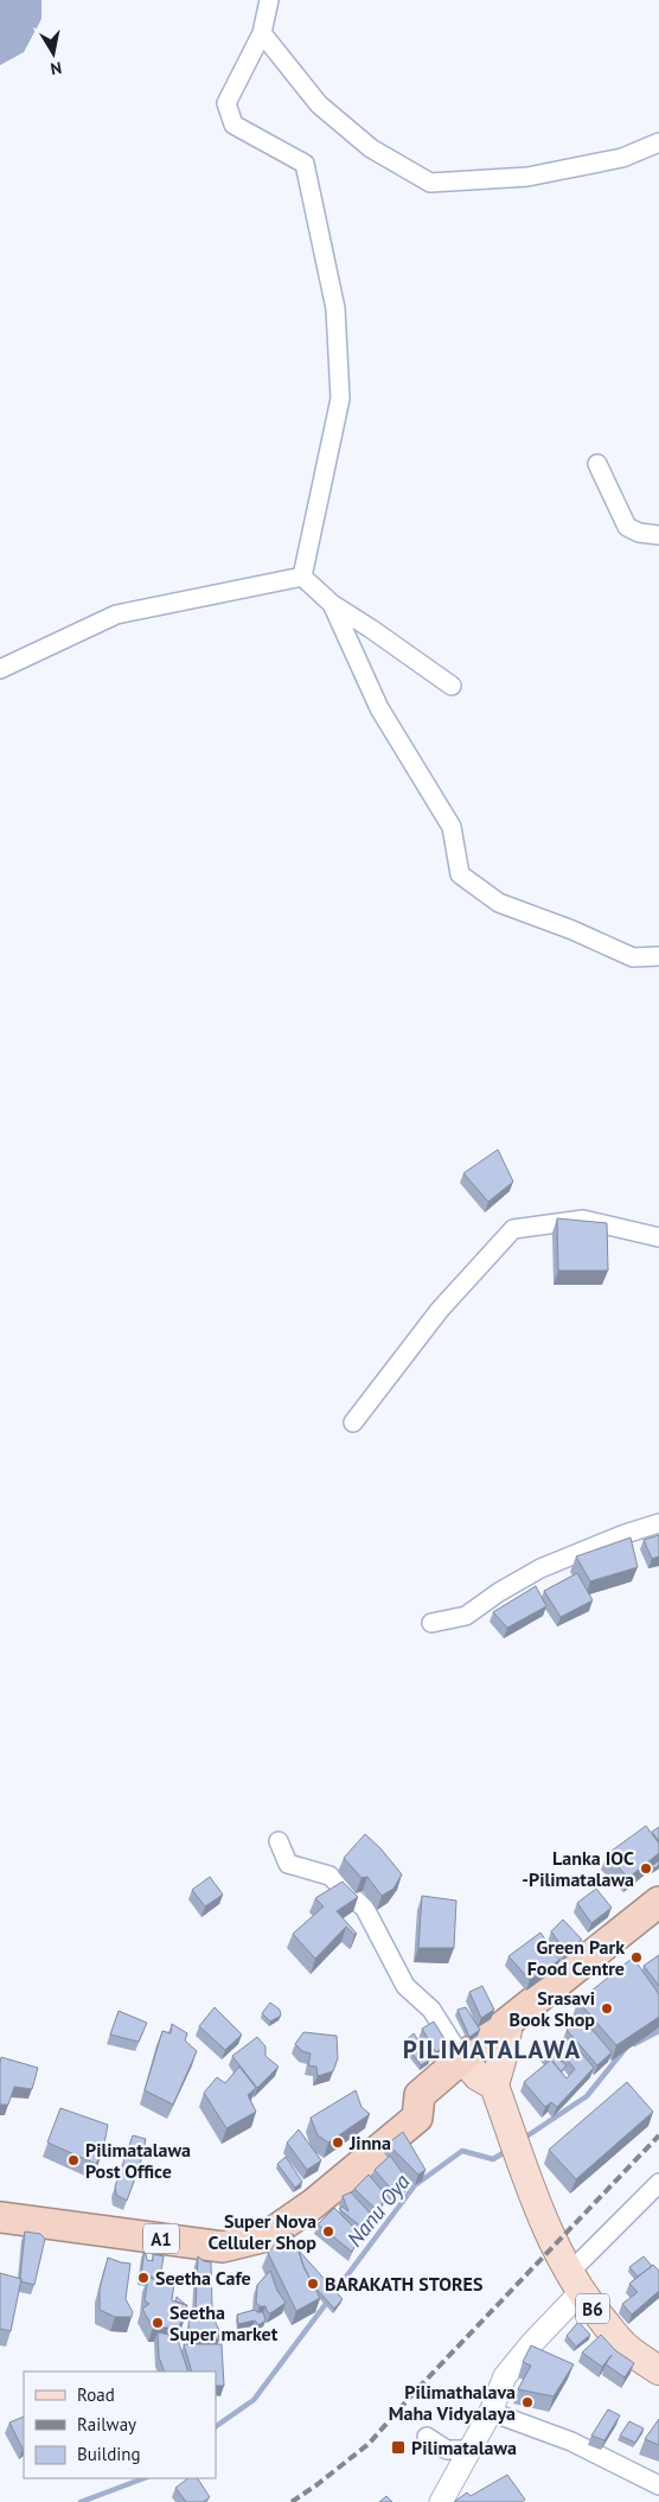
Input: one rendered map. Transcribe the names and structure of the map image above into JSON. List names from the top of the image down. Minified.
{"streets":{"highway":["A1"],"main road":["B6"]},"districts":["PILIMATALAWA"],"water":["Nanu Oya"],"places":{"other":["Lanka IOC -Pilimatalawa","Green Park Food Centre","Srasavi Book Shop","Jinna","Pilimatalawa Post Office","Super Nova Celluler Shop","Seetha Cafe","BARAKATH STORES","Seetha Super market","Pilimathalava Maha Vidyalaya"],"transit":["Pilimatalawa"]},"legend":["Road","Railway","Building"],"north":"bottom"}
